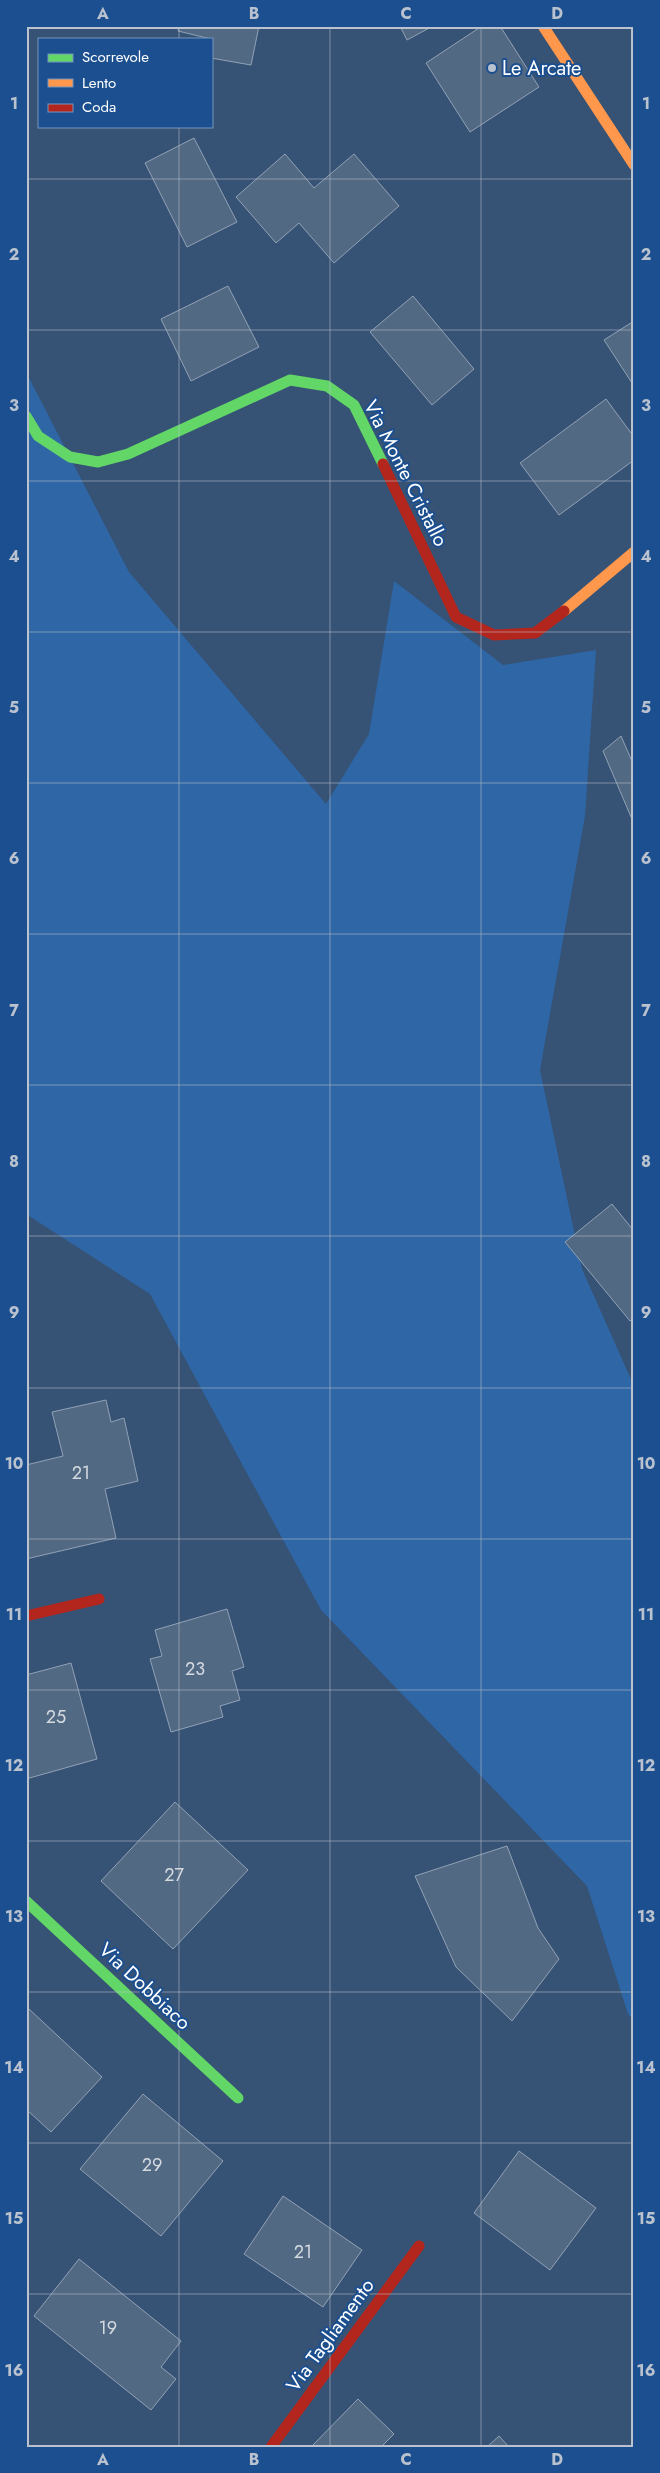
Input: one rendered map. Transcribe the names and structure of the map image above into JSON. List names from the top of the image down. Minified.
{"streets":{"street":["Via Monte Cristallo","Via Dobbiaco","Via Tagliamento"]},"places":["Le Arcate"],"house_numbers":["21","23","25","27","29","21","19"],"legend":["Scorrevole","Lento","Coda"],"grid":{"columns":["A","B","C","D"],"rows":["1","2","3","4","5","6","7","8","9","10","11","12","13","14","15","16"]}}
